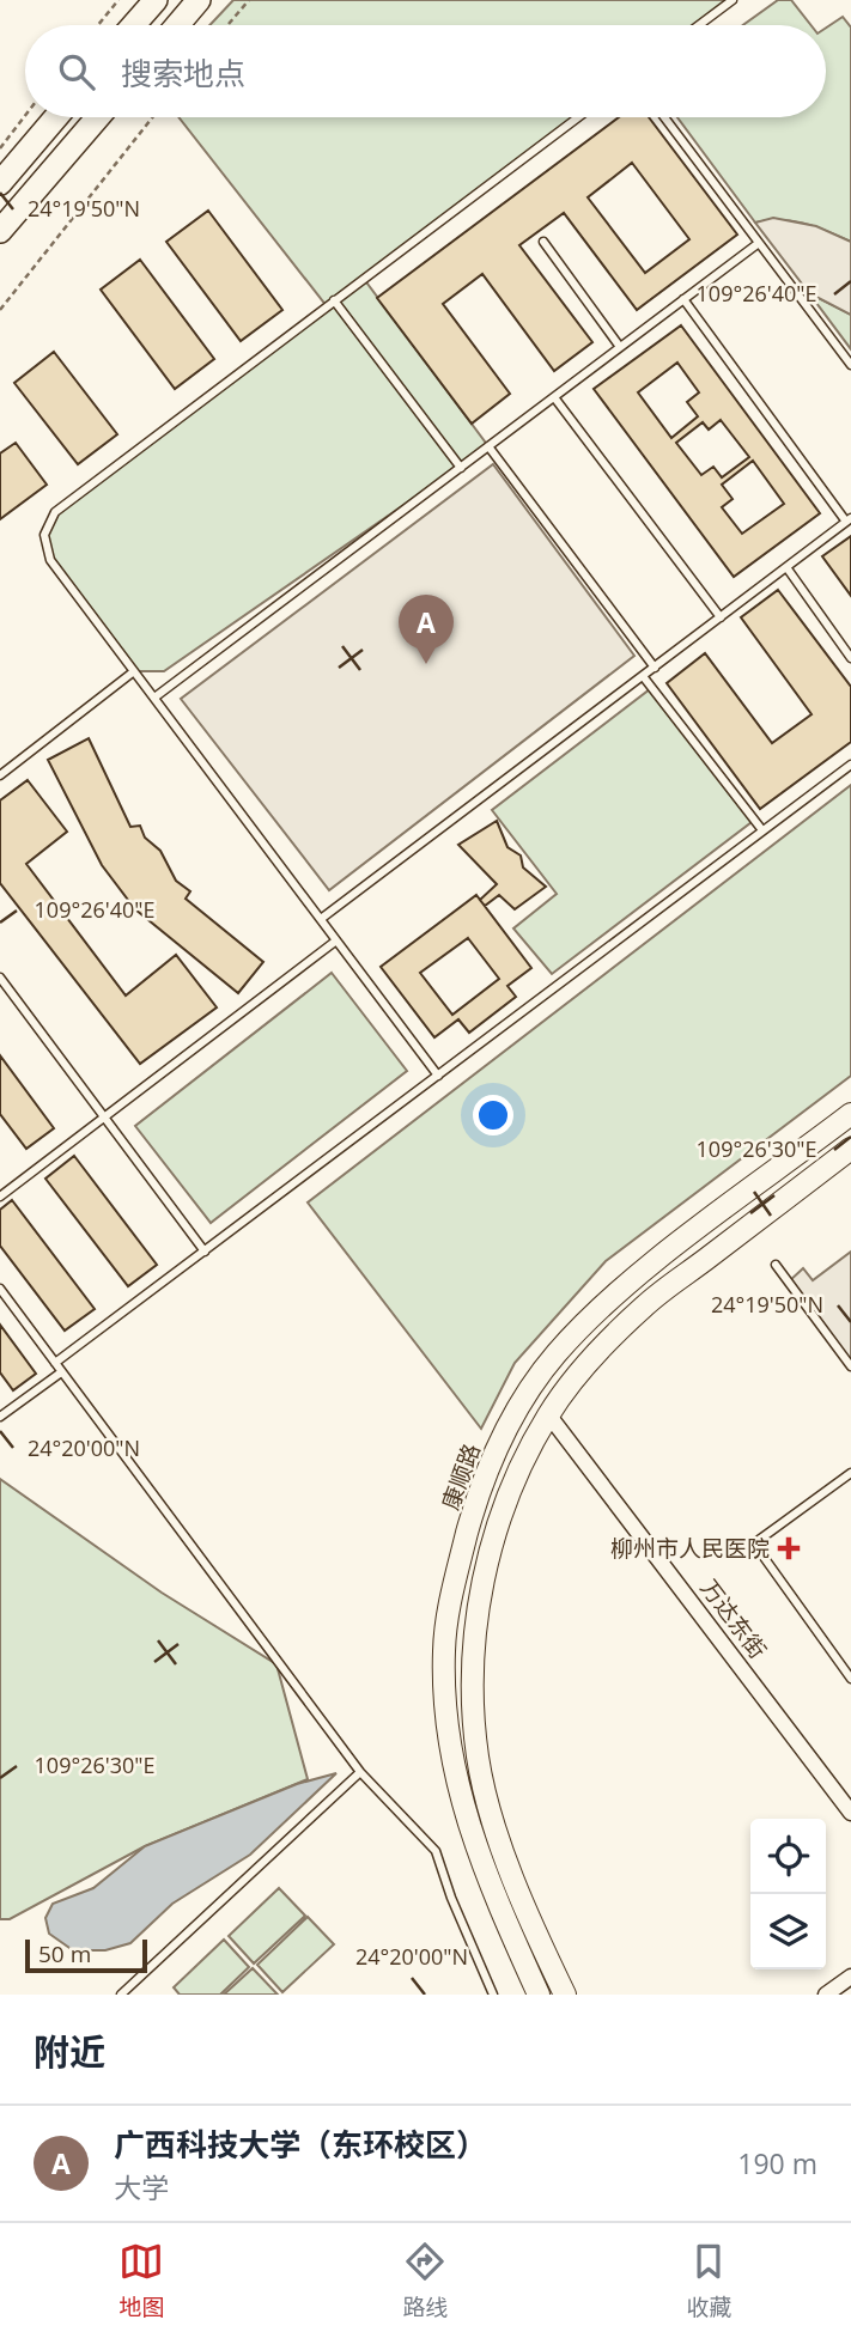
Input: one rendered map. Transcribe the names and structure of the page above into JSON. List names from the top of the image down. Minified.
{"streets":{"main road":["康顺路"],"street":["万达东街"]},"places":{"health":["柳州市人民医院"]},"scale_bar":"50 m","page":{"search":"搜索地点","pins":"A","scale":"50 m","heading":"附近","list":[{"mark":"A","name":"广西科技大学（东环校区）","note":"大学","value":"190 m"}],"nav":["地图","路线","收藏"]},"coordinates":["24°19'50\"N","109°26'40\"E","109°26'30\"E","24°20'00\"N"]}
